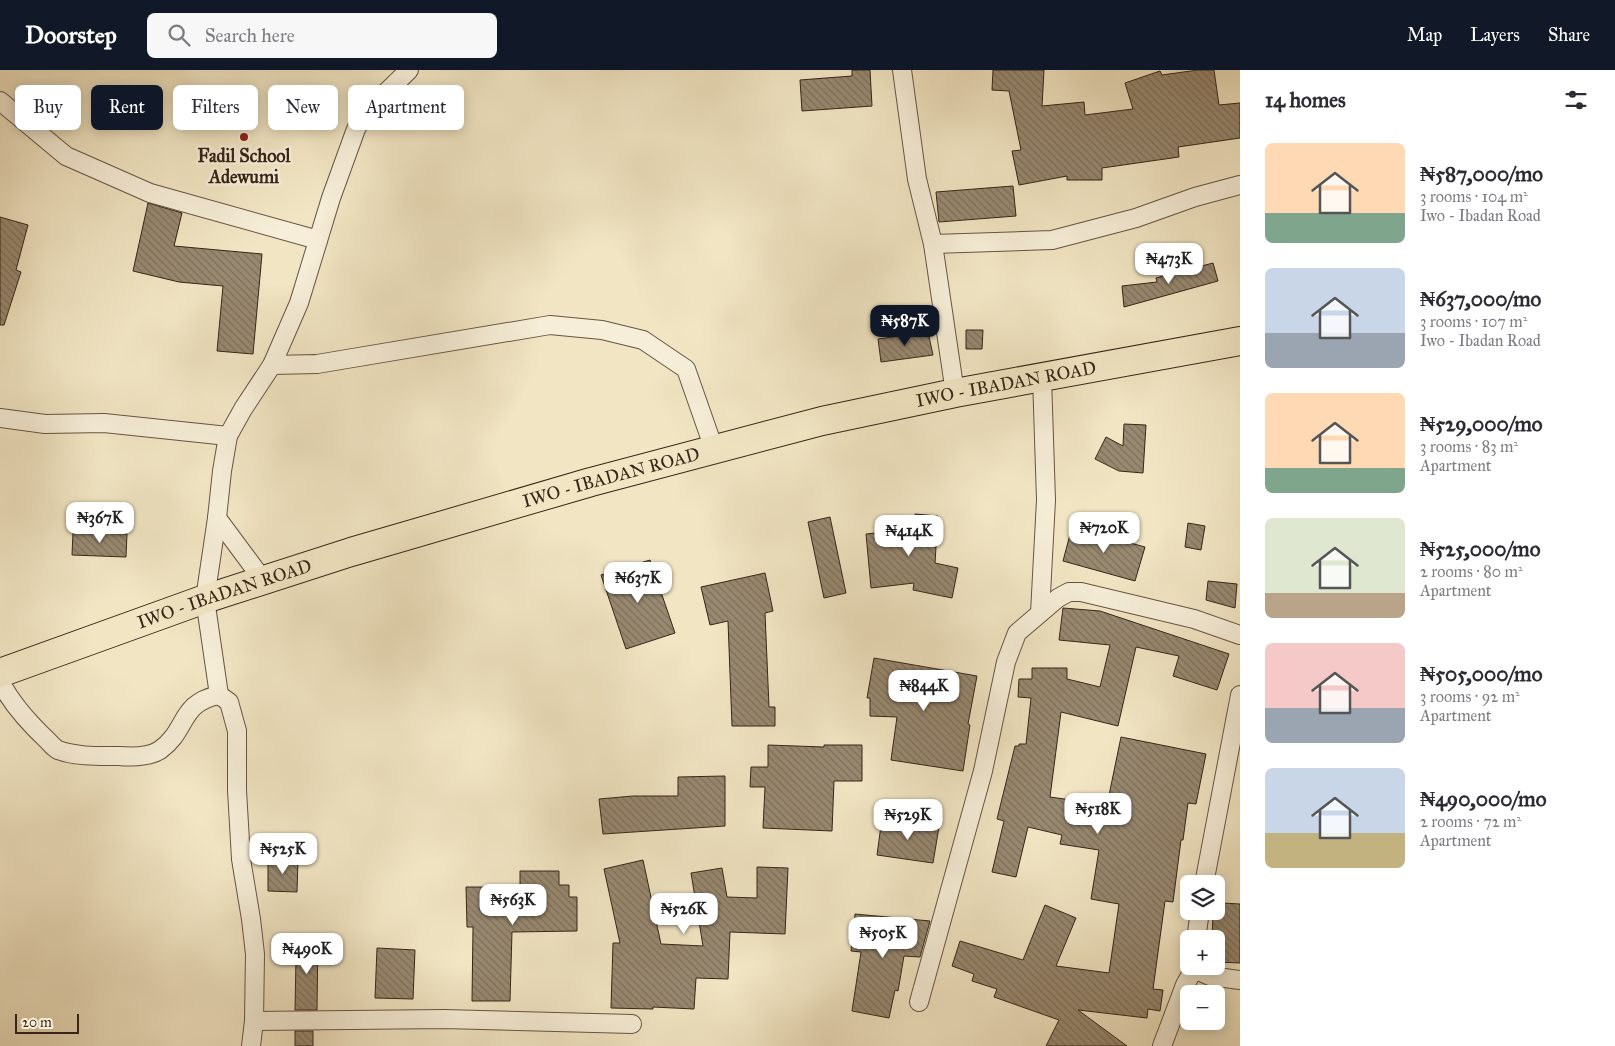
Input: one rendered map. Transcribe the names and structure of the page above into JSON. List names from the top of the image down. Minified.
{"streets":{"main road":["IWO - IBADAN ROAD"]},"places":["Fadil School Adewumi"],"scale_bar":"20 m","page":{"header":"Doorstep","search":"Search here","nav":["Map","Layers","Share"],"heading":"14 homes","chip":["Buy","Rent","Filters","New","Apartment"],"list":[{"name":"₦587,000/mo","note":"3 rooms · 104 m² · Iwo - Ibadan Road"},{"name":"₦637,000/mo","note":"3 rooms · 107 m² · Iwo - Ibadan Road"},{"name":"₦529,000/mo","note":"3 rooms · 83 m² · Apartment"},{"name":"₦525,000/mo","note":"2 rooms · 80 m² · Apartment"},{"name":"₦505,000/mo","note":"3 rooms · 92 m² · Apartment"},{"name":"₦490,000/mo","note":"2 rooms · 72 m² · Apartment"}],"price":["₦473K","₦587K","₦367K","₦720K","₦414K","₦637K","₦844K","₦518K","₦529K","₦525K","₦563K","₦526K","₦505K","₦490K"],"map_buttons":["+","−"],"scale":"20 m"}}
